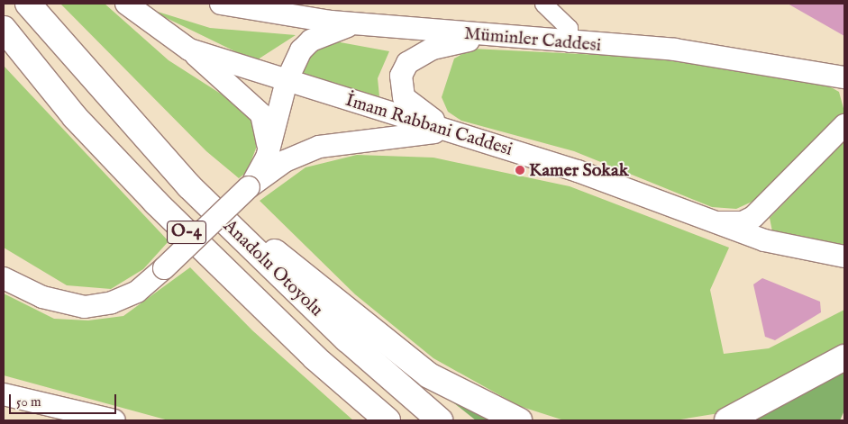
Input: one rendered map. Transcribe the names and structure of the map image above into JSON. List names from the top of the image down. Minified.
{"streets":{"highway":["O-4","Anadolu Otoyolu"],"main road":["Müminler Caddesi","İmam Rabbani Caddesi"]},"places":["Kamer Sokak"],"scale_bar":"50 m"}
